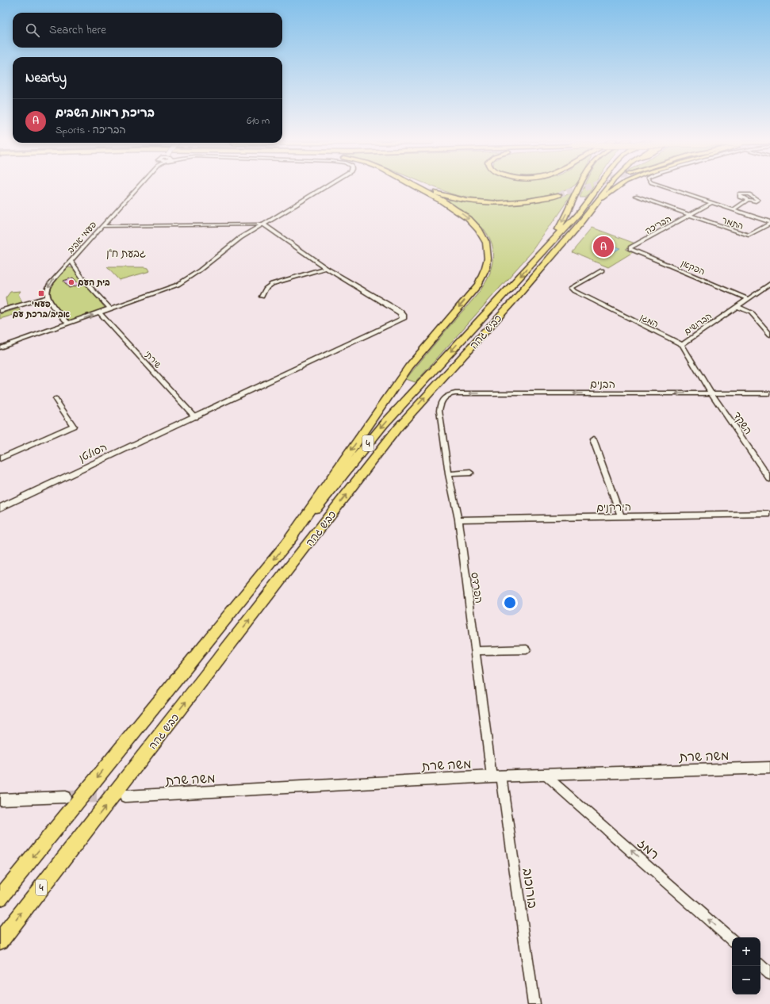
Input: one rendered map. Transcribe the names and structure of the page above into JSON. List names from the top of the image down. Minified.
{"streets":{"highway":["כביש גהה","4"],"street":["התמר","הבריכה","פעמי אביב","הפקאן","המגן","הברושים","שירתי","הבנים","השקד","הסולטן","הירקנים","הפרדס","משה שרת","רמז","בורוכוב"]},"crossings":[["התמר","הבריכה"],["הבריכה","הפקאן"],["הפקאן","הברושים"],["המגן","הברושים"],["הברושים","הבנים"],["הברושים","השקד"],["שירתי","הסולטן"],["הבנים","השקד"],["הבנים","הפרדס"],["הירקנים","הפרדס"],["הפרדס","משה שרת"],["הפרדס","בורוכוב"],["משה שרת","רמז"],["משה שרת","בורוכוב"]],"one_way":["הבנים","רמז"],"districts":["גבעת ח\"ן"],"places":{"other":["בית העם"],"transit":["פעמי אביב/ברכת עם"]},"page":{"search":"Search here","heading":"Nearby","list":[{"mark":"A","name":"בריכת רמות השבים","note":"Sports · הבריכה","value":"610 m"}],"pins":"A","map_buttons":["+","−"]}}
